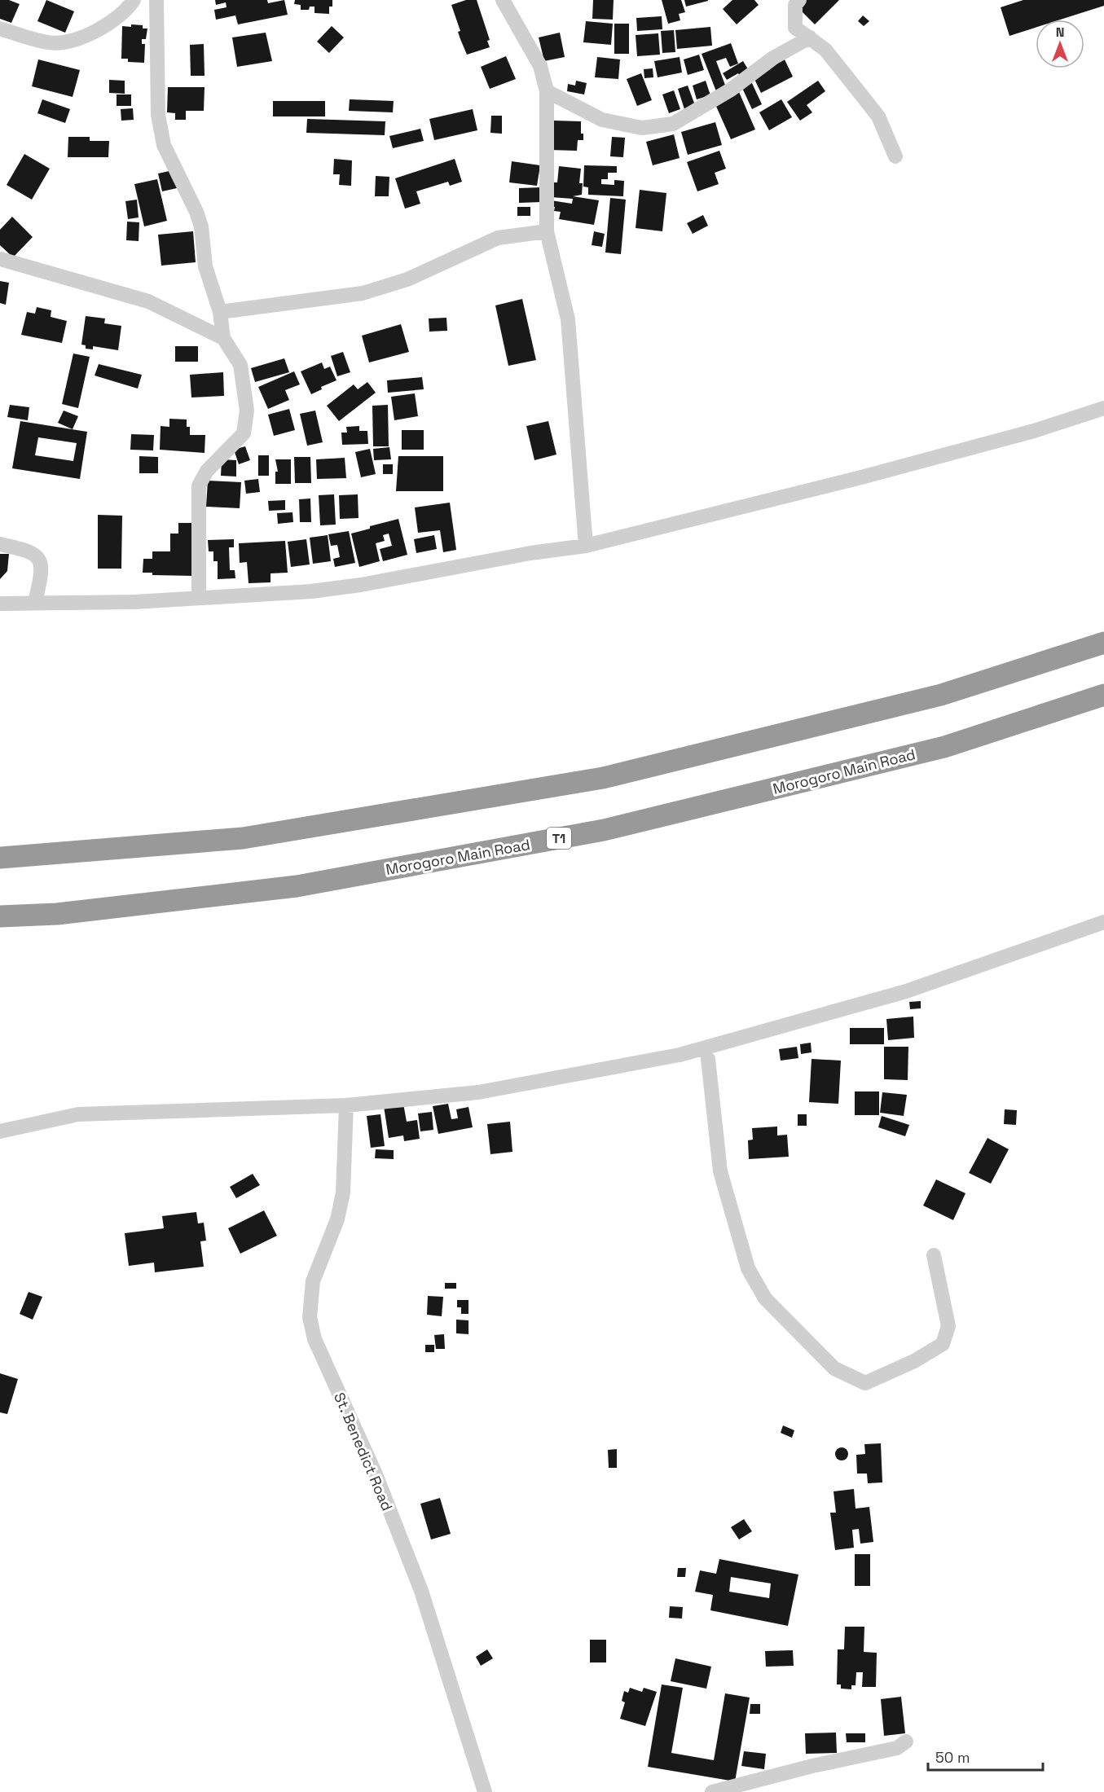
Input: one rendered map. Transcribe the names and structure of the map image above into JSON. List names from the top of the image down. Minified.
{"streets":{"highway":["Morogoro Main Road","T1"],"street":["St. Benedict Road"]},"scale_bar":"50 m","north":"top"}
